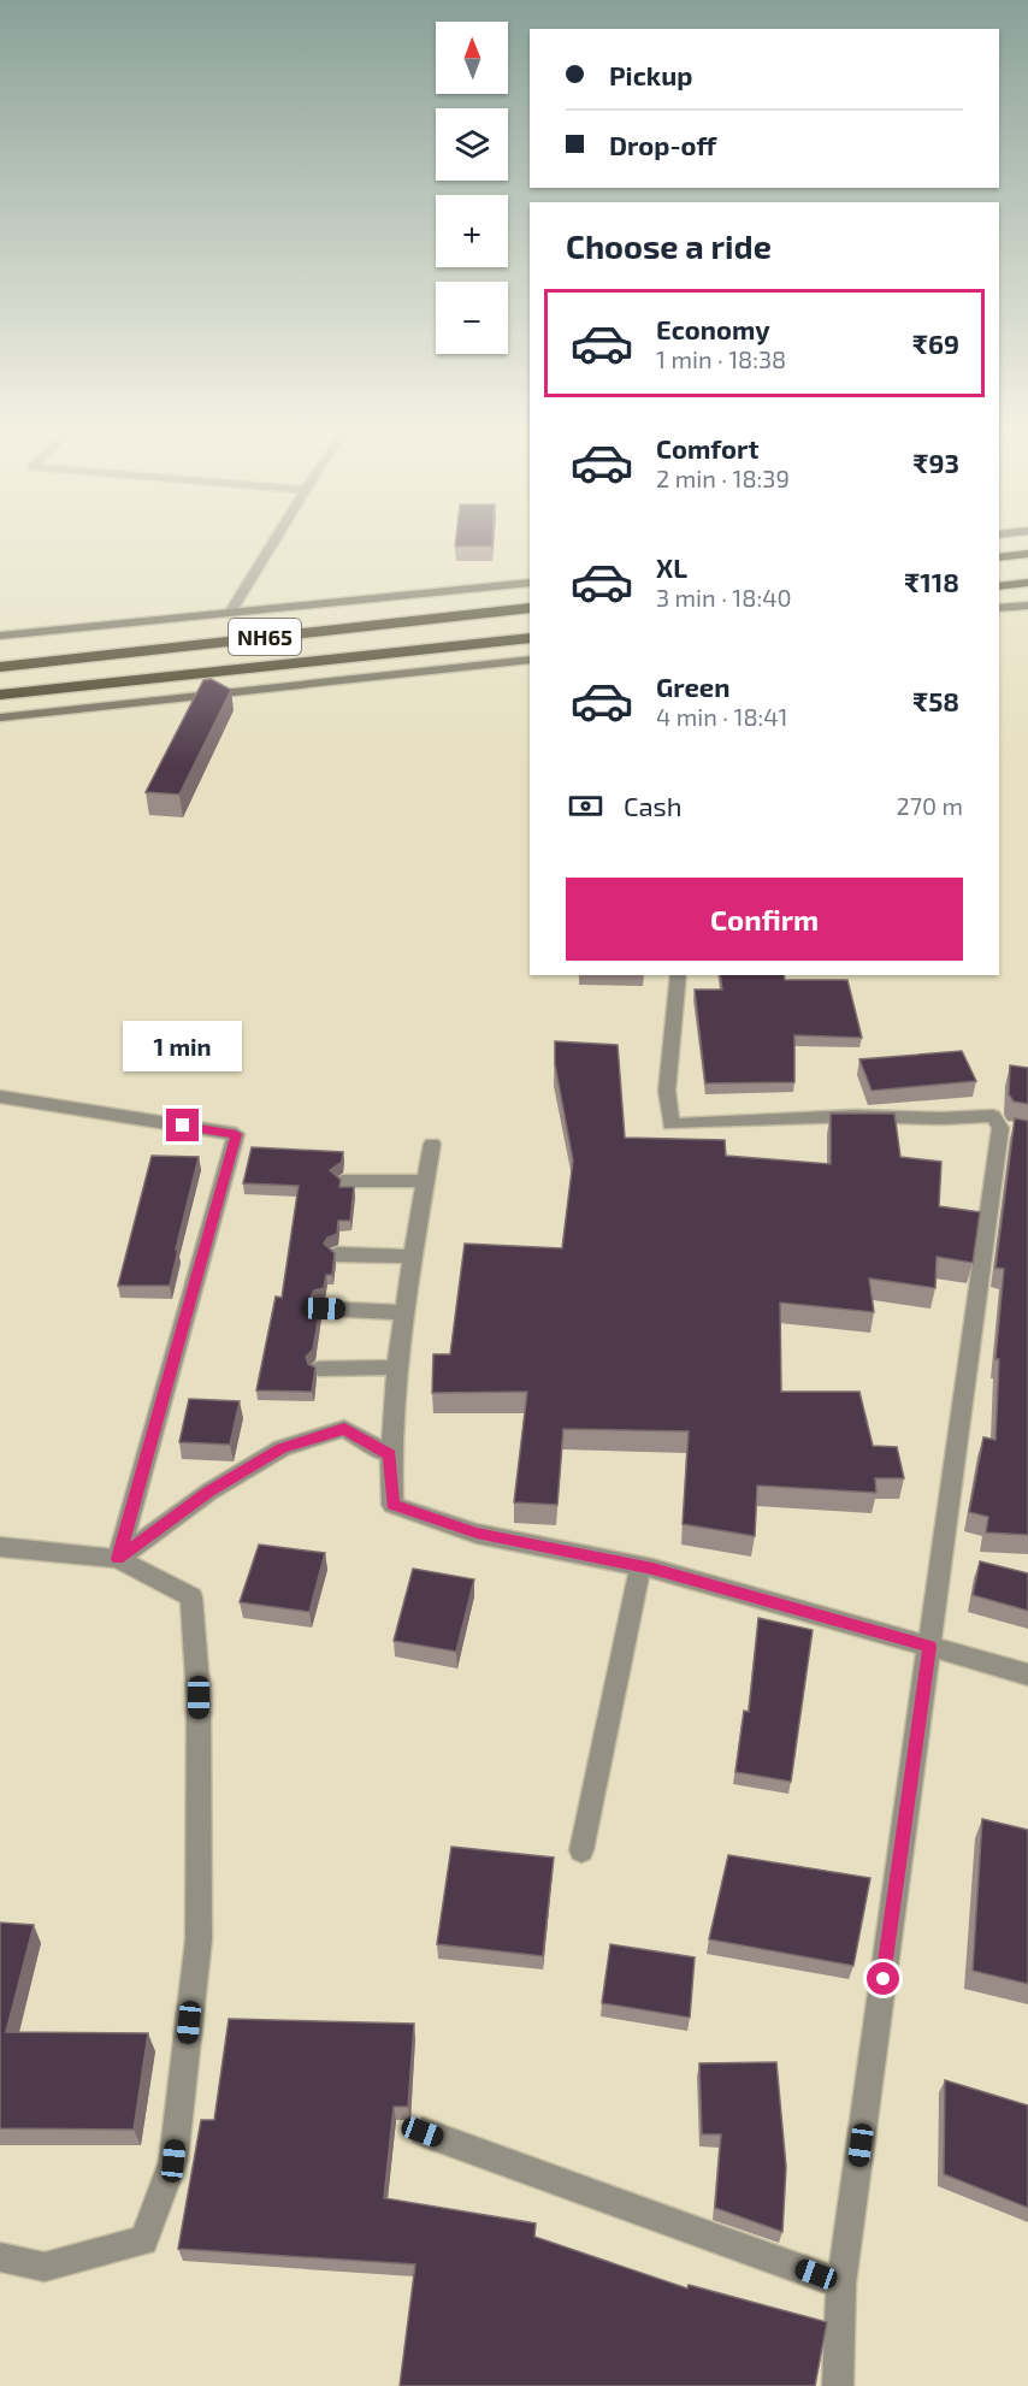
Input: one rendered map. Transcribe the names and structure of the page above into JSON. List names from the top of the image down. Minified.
{"streets":{"highway":["NH65"]},"north":"top","page":{"map_buttons":["+","−"],"banner":["Pickup","Drop-off"],"heading":"Choose a ride","list":[{"name":"Economy","note":"1 min · 18:38","value":"₹69"},{"name":"Comfort","note":"2 min · 18:39","value":"₹93"},{"name":"XL","note":"3 min · 18:40","value":"₹118"},{"name":"Green","note":"4 min · 18:41","value":"₹58"}],"pay":["Cash","270 m"],"buttons":"Confirm","bubble":"1 min"}}
